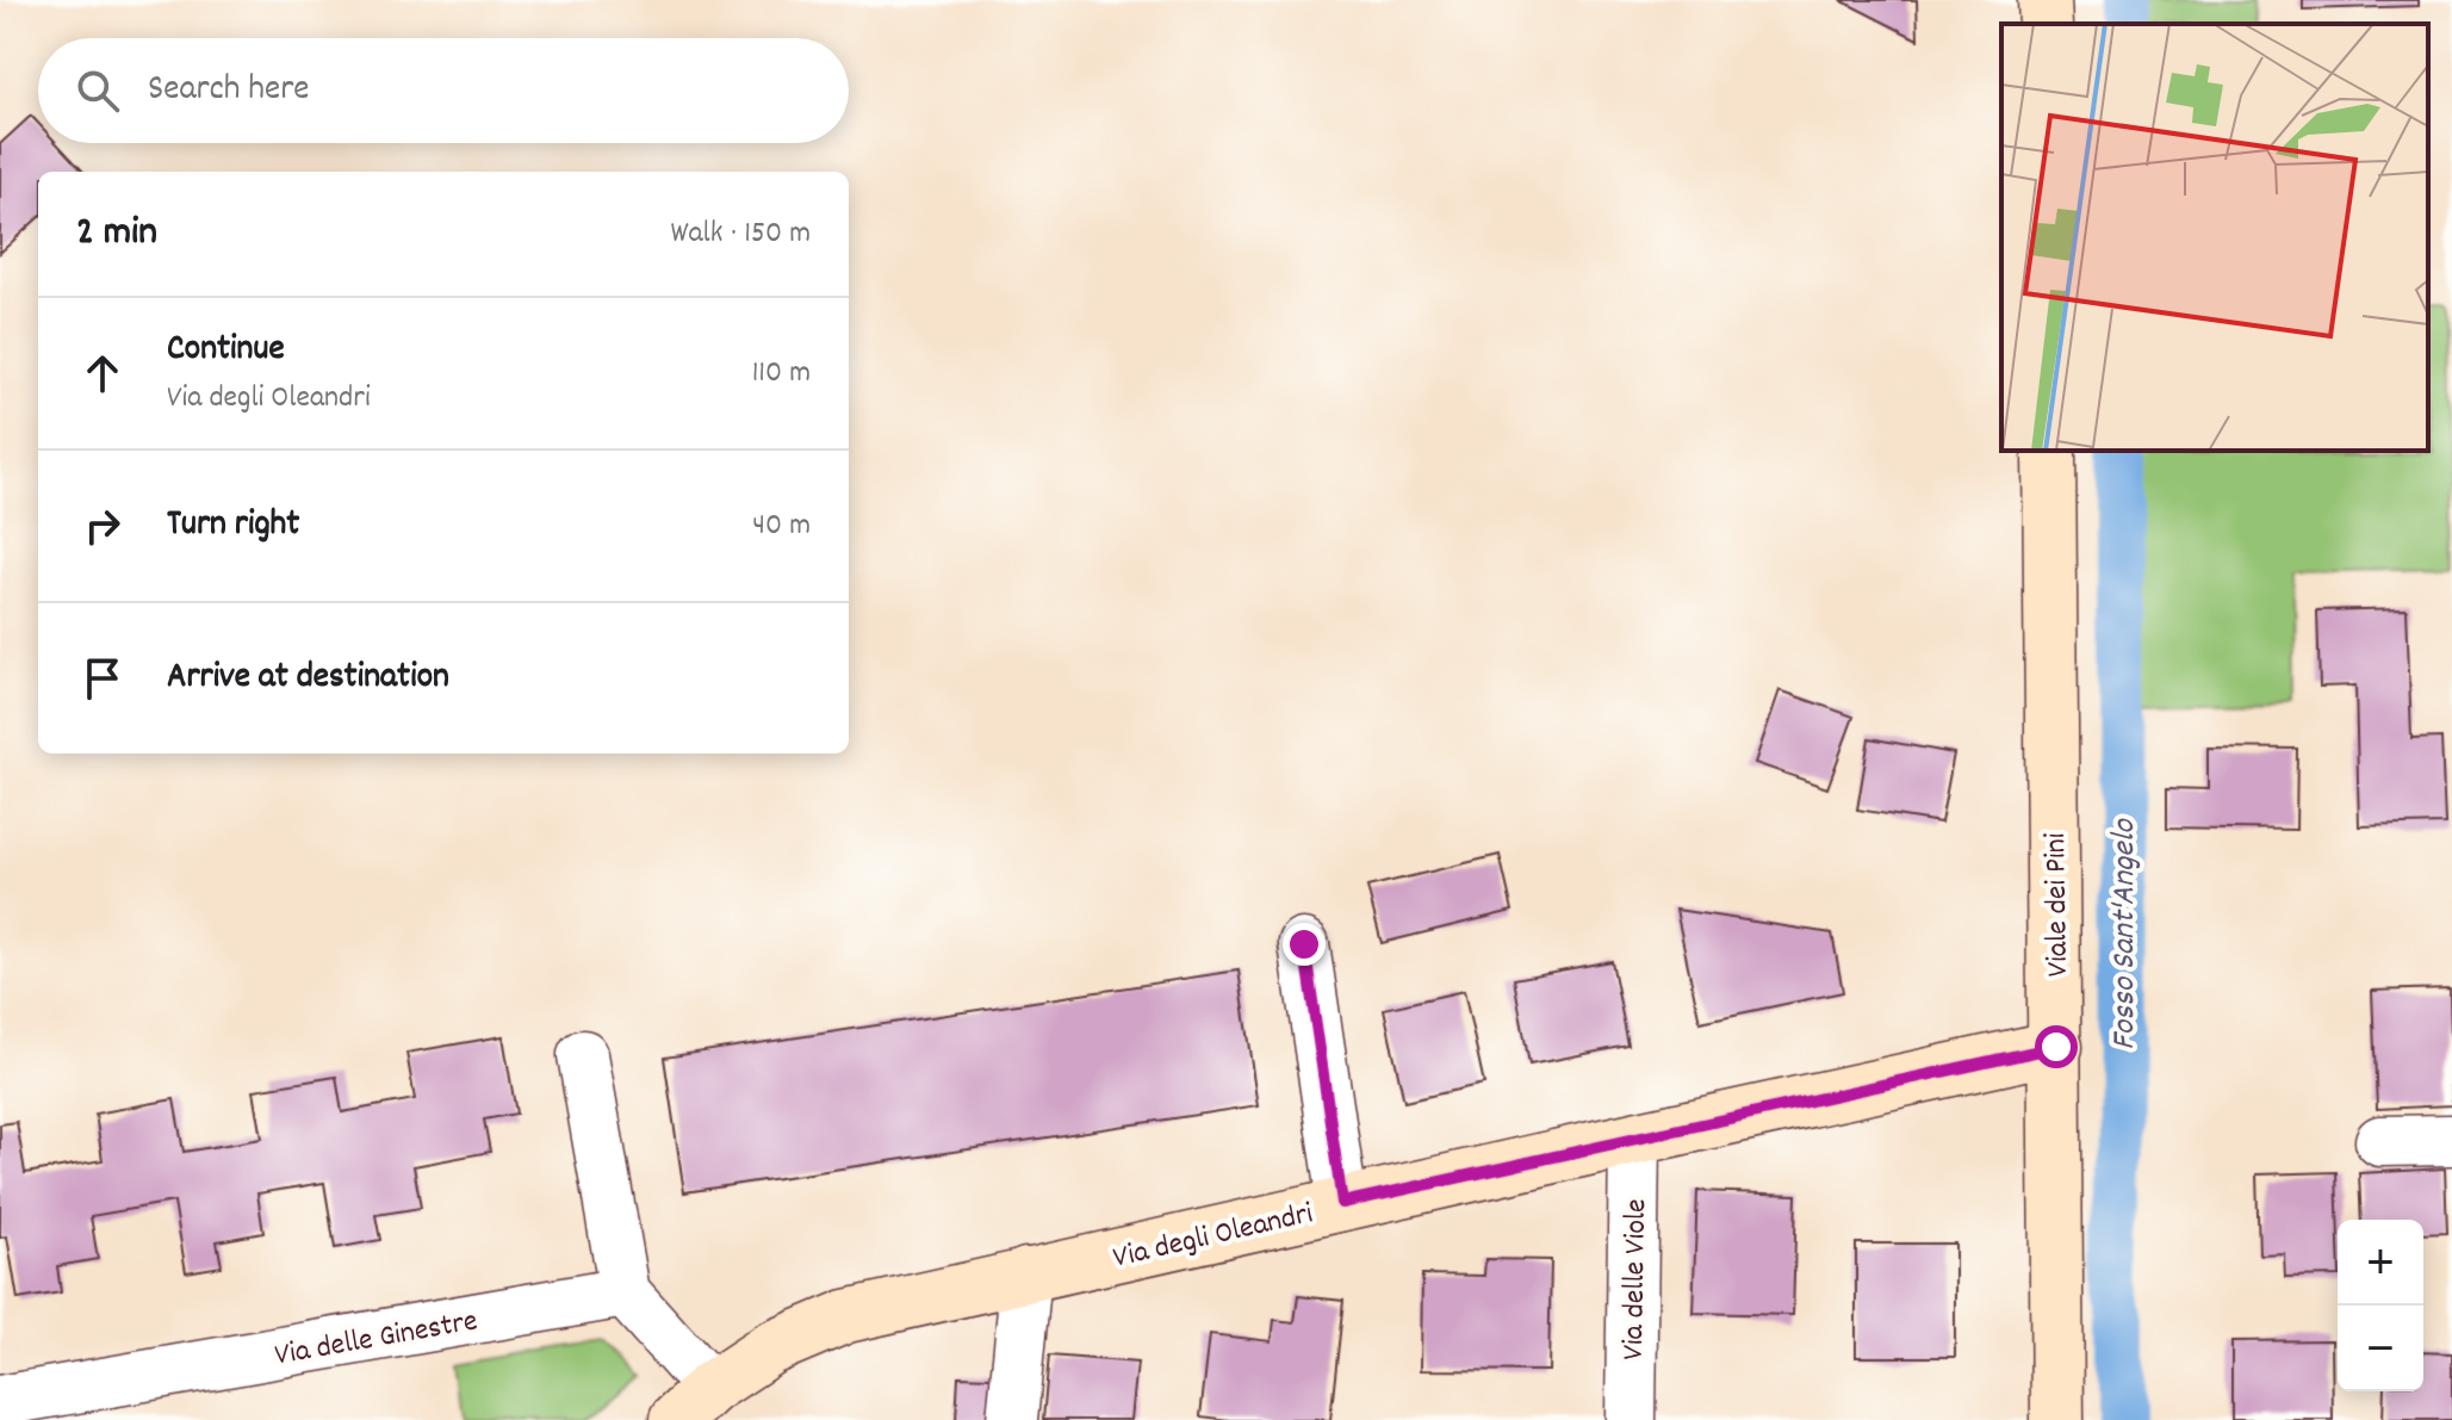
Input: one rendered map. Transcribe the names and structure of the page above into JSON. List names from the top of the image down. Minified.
{"streets":{"street":["Viale dei Pini","Via degli Oleandri","Via delle Viole","Via delle Ginestre"]},"crossings":[["Viale dei Pini","Via degli Oleandri"],["Via degli Oleandri","Via delle Viole"]],"water":["Fosso Sant'Angelo"],"page":{"search":"Search here","heading":["2 min","Walk · 150 m"],"list":[["Continue","Via degli Oleandri","110 m"],["Turn right","40 m"],"Arrive at destination"],"map_buttons":["+","−"]}}
